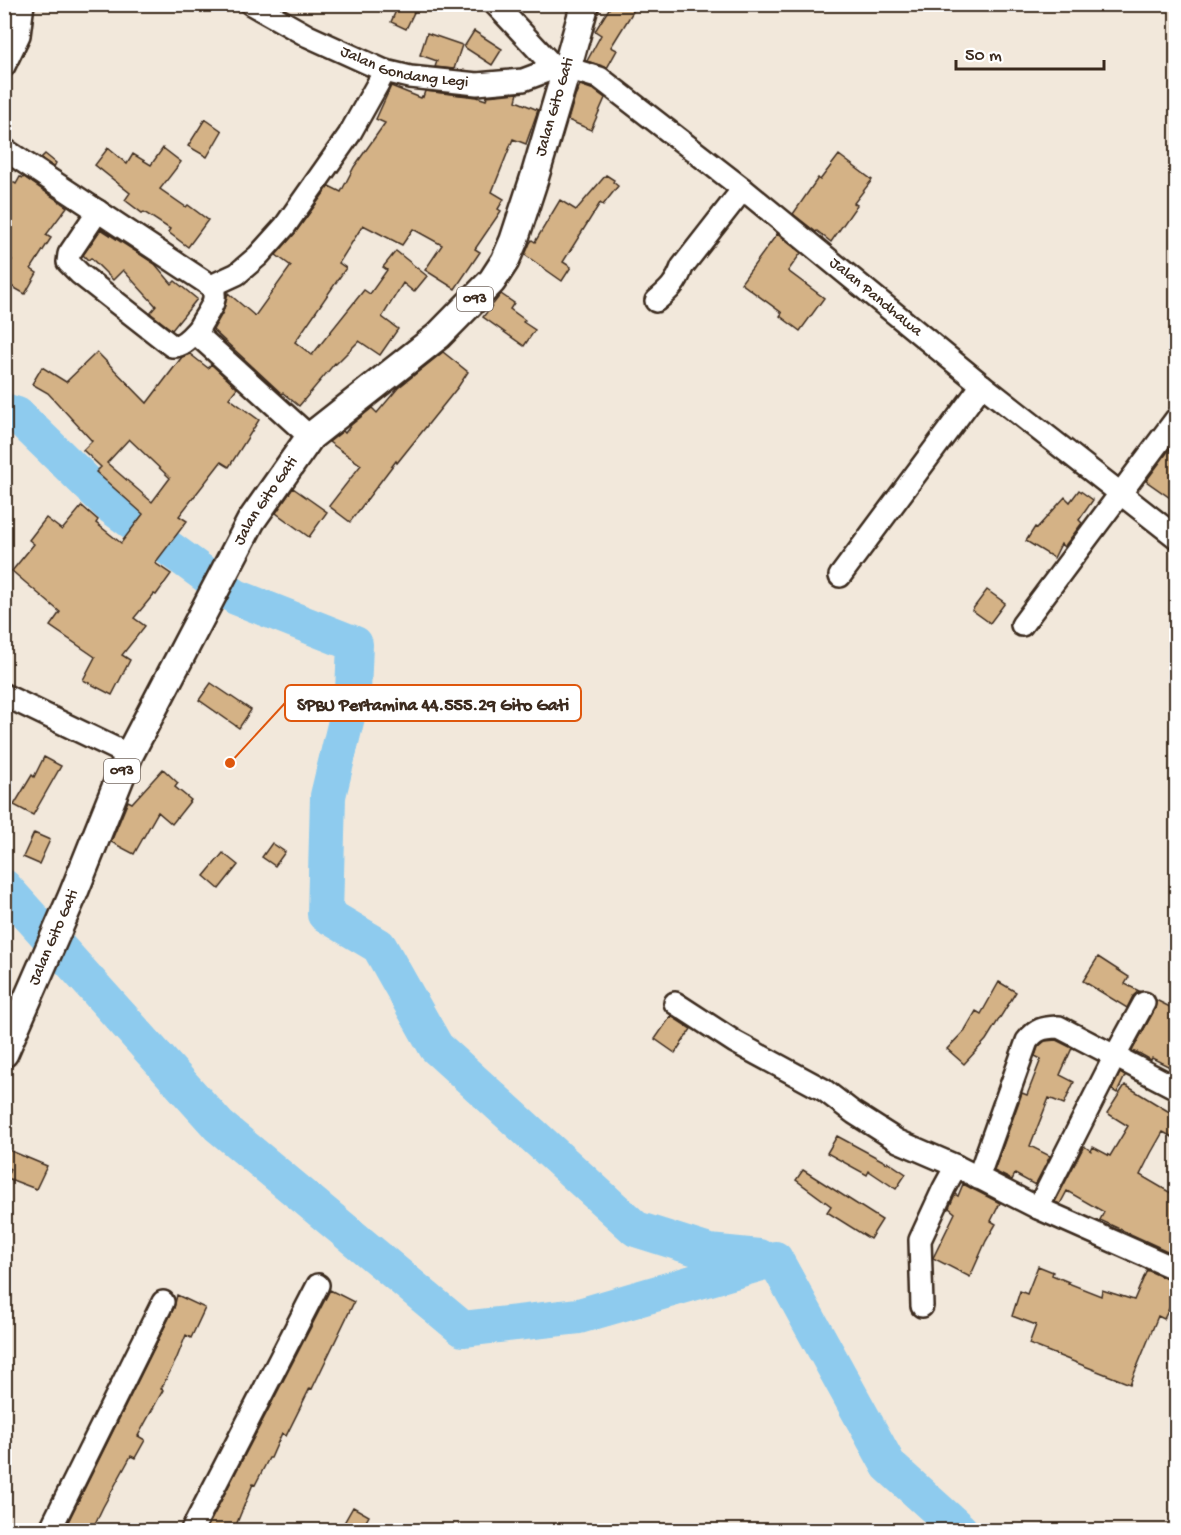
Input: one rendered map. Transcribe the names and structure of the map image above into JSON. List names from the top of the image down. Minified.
{"streets":{"main road":["Jalan Gito Gati","093"],"street":["Jalan Gondang Legi","Jalan Pandhawa"]},"crossings":[["Jalan Gondang Legi","Jalan Gito Gati"],["Jalan Gondang Legi","Jalan Pandhawa"],["Jalan Gito Gati","Jalan Pandhawa"]],"places":["SPBU Pertamina 44.555.29 Gito Gati"],"scale_bar":"50 m"}
